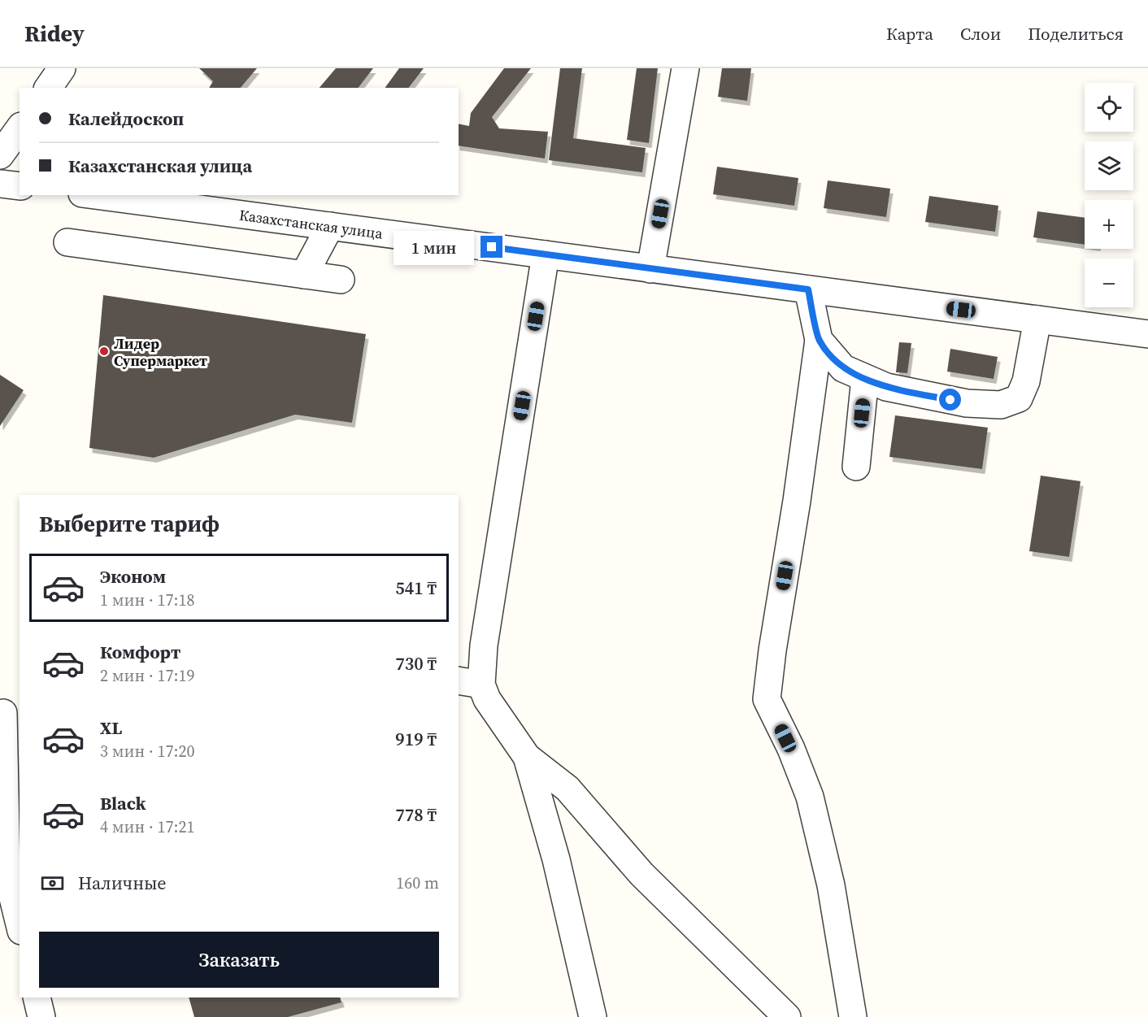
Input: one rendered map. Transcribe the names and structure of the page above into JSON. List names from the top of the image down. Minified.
{"streets":{"street":["Казахстанская улица"]},"places":["Лидер Супермаркет"],"page":{"header":"Ridey","nav":["Карта","Слои","Поделиться"],"map_buttons":["+","−"],"banner":["Калейдоскоп","Казахстанская улица"],"bubble":"1 мин","heading":"Выберите тариф","list":[{"name":"Эконом","note":"1 мин · 17:18","value":"541 ₸"},{"name":"Комфорт","note":"2 мин · 17:19","value":"730 ₸"},{"name":"XL","note":"3 мин · 17:20","value":"919 ₸"},{"name":"Black","note":"4 мин · 17:21","value":"778 ₸"}],"pay":["Наличные","160 m"],"buttons":"Заказать"}}
